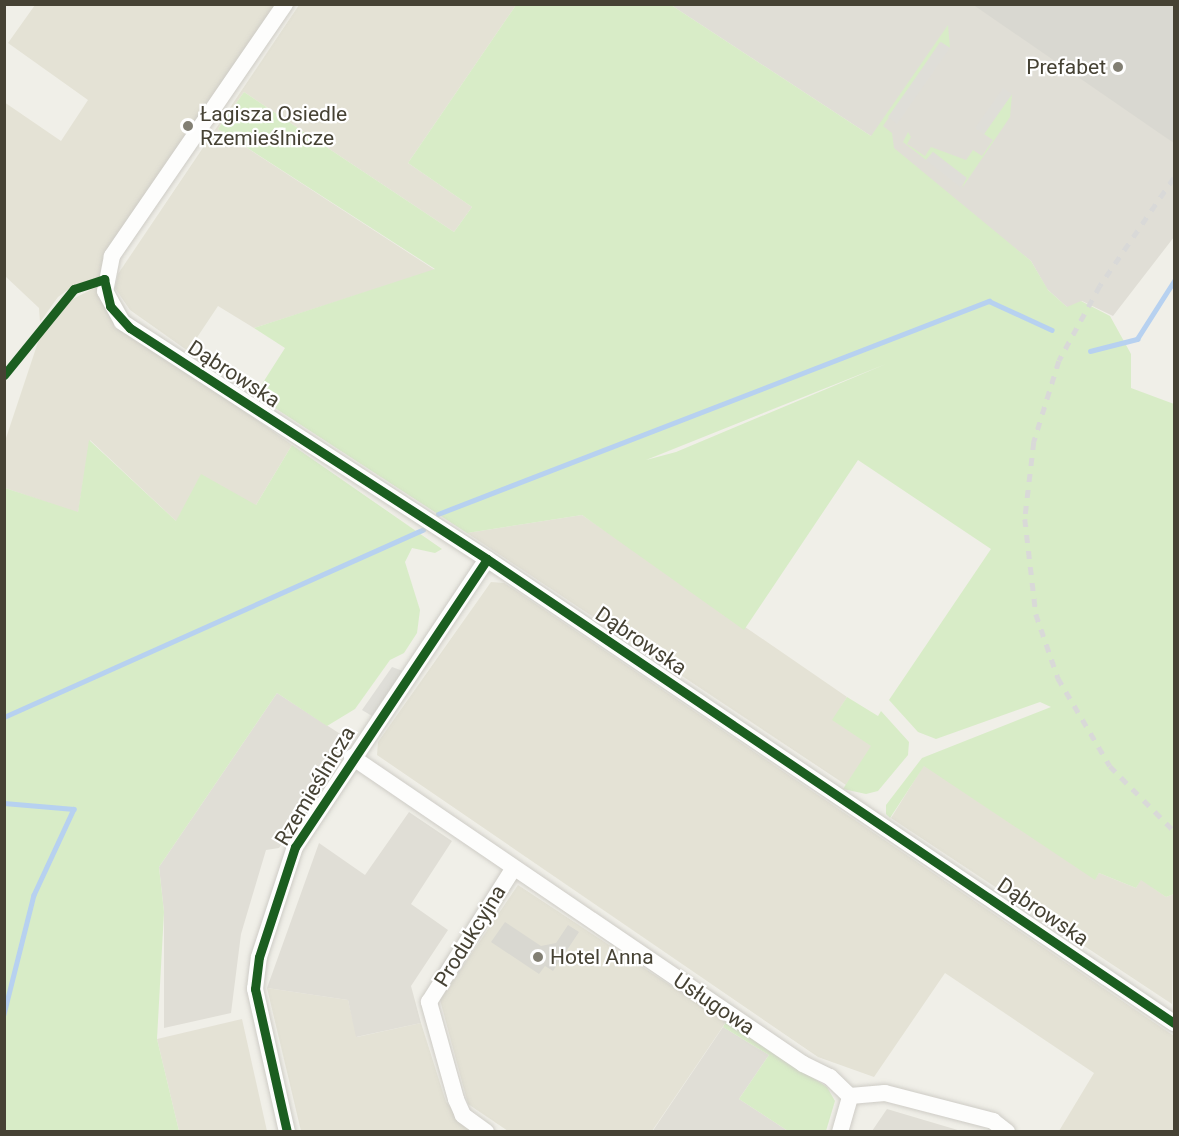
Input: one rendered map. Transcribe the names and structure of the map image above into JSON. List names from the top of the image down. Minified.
{"streets":{"street":["Dąbrowska","Rzemieślnicza","Produkcyjna","Usługowa"]},"crossings":[["Dąbrowska","Rzemieślnicza"],["Rzemieślnicza","Usługowa"],["Produkcyjna","Usługowa"]],"places":["Prefabet","Łagisza Osiedle Rzemieślnicze","Hotel Anna"]}
